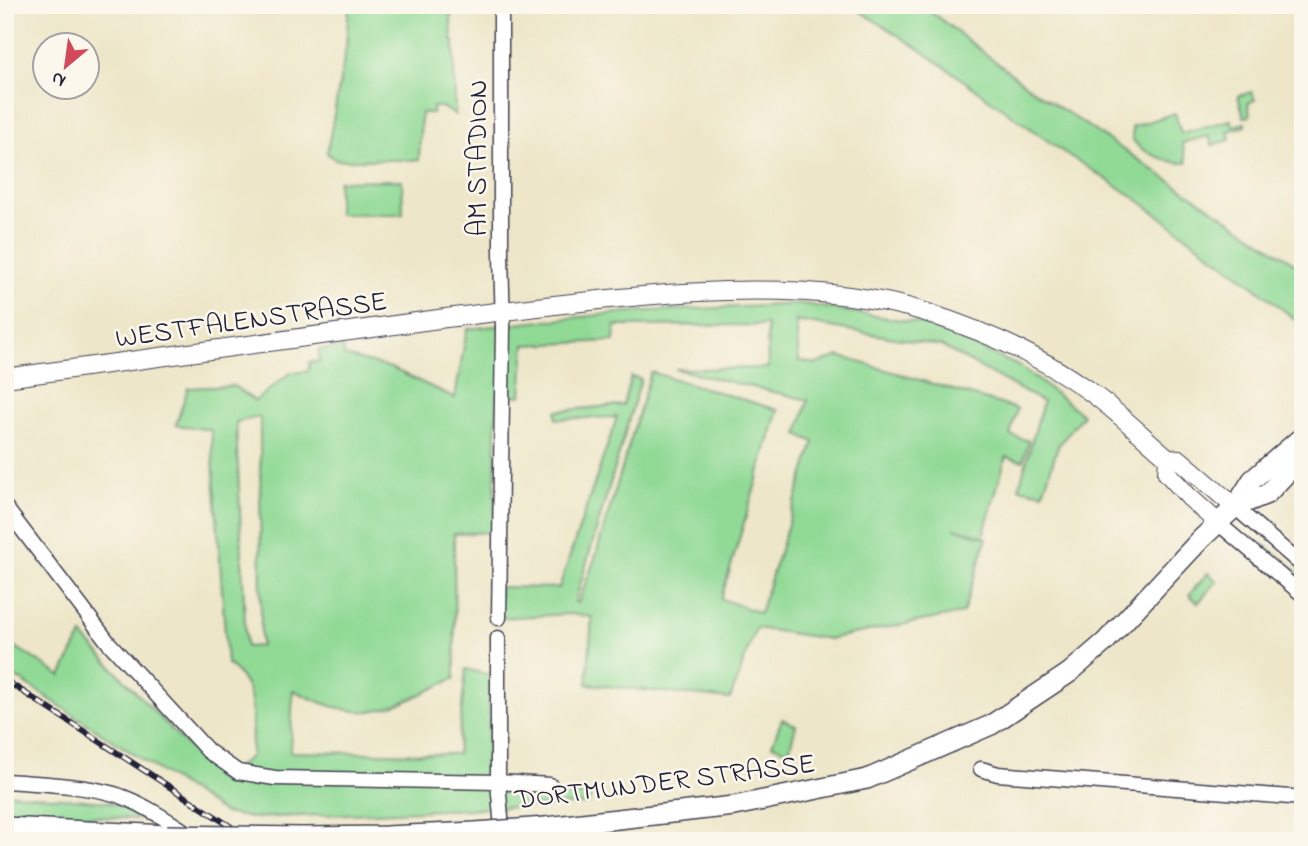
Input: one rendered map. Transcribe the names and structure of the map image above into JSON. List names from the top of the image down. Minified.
{"streets":{"main road":["DORTMUNDER STRASSE"],"street":["AM STADION","WESTFALENSTRASSE"]},"crossings":[["AM STADION","WESTFALENSTRASSE"],["WESTFALENSTRASSE","DORTMUNDER STRASSE"]],"north":"bottom left"}
